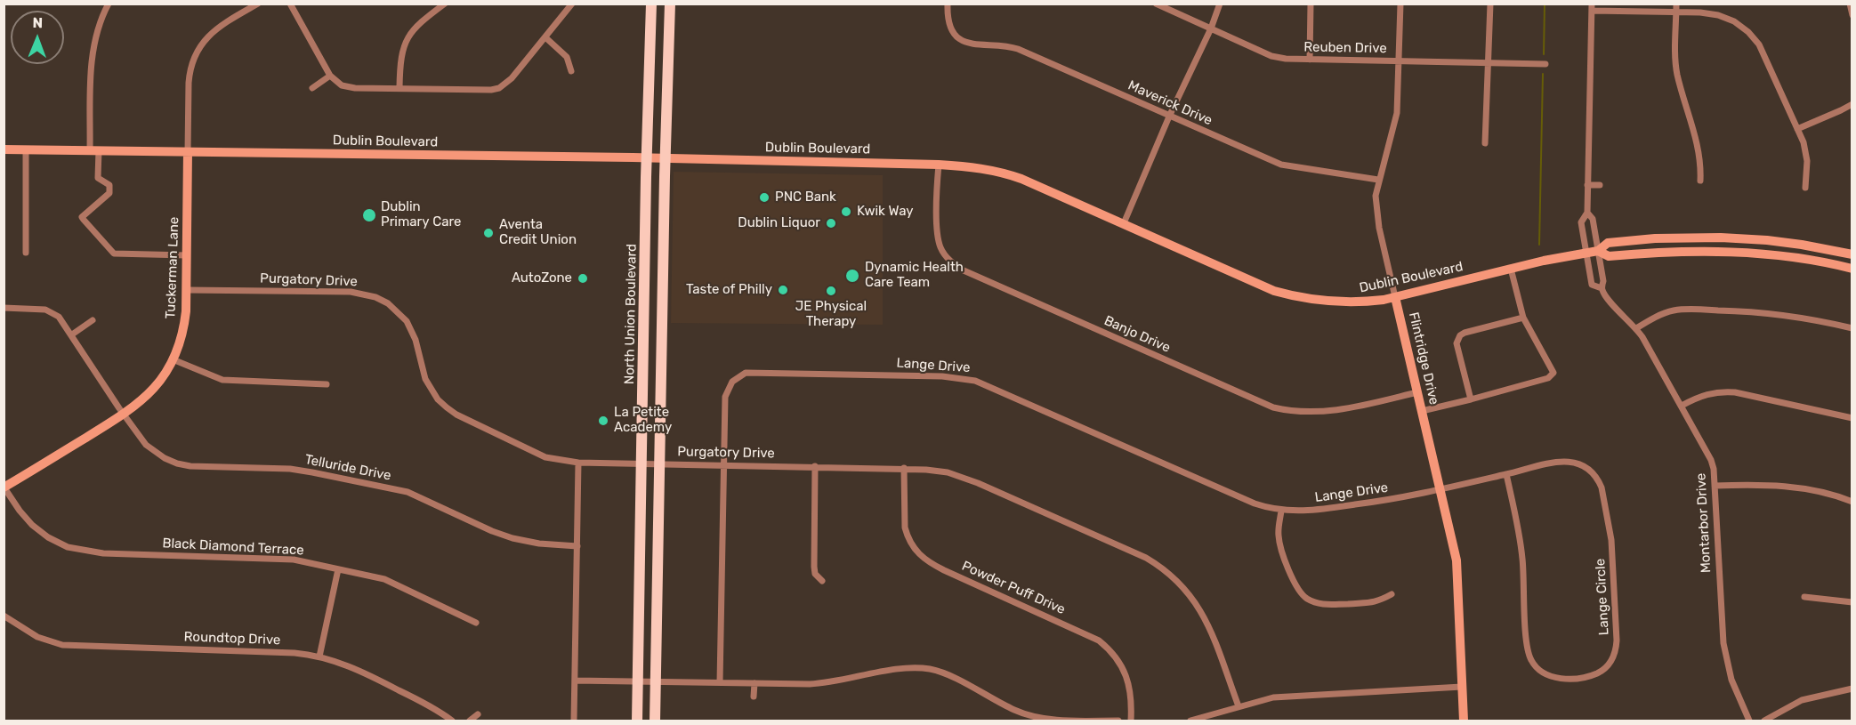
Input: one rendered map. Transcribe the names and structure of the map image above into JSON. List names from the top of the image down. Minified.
{"streets":{"main road":["Dublin Boulevard","Tuckerman Lane","North Union Boulevard","Flintridge Drive"],"street":["Reuben Drive","Maverick Drive","Purgatory Drive","Banjo Drive","Lange Drive","Telluride Drive","Montarbor Drive","Black Diamond Terrace","Powder Puff Drive","Lange Circle","Roundtop Drive"]},"crossings":[["Reuben Drive","Flintridge Drive"],["Maverick Drive","Flintridge Drive"],["Dublin Boulevard","Tuckerman Lane"],["Dublin Boulevard","North Union Boulevard"],["Dublin Boulevard","Banjo Drive"],["Dublin Boulevard","Flintridge Drive"],["Dublin Boulevard","Montarbor Drive"],["Tuckerman Lane","Purgatory Drive"],["Tuckerman Lane","Telluride Drive"],["Tuckerman Lane","Black Diamond Terrace"],["Purgatory Drive","North Union Boulevard"],["Purgatory Drive","Lange Drive"],["Purgatory Drive","Powder Puff Drive"],["Banjo Drive","Flintridge Drive"],["Flintridge Drive","Lange Drive"],["Flintridge Drive","Lange Circle"],["Lange Drive","Lange Circle"]],"places":["PNC Bank","Kwik Way","Dublin Primary Care","Dublin Liquor","Aventa Credit Union","Dynamic Health Care Team","AutoZone","Taste of Philly","JE Physical Therapy","La Petite Academy"],"north":"top"}
